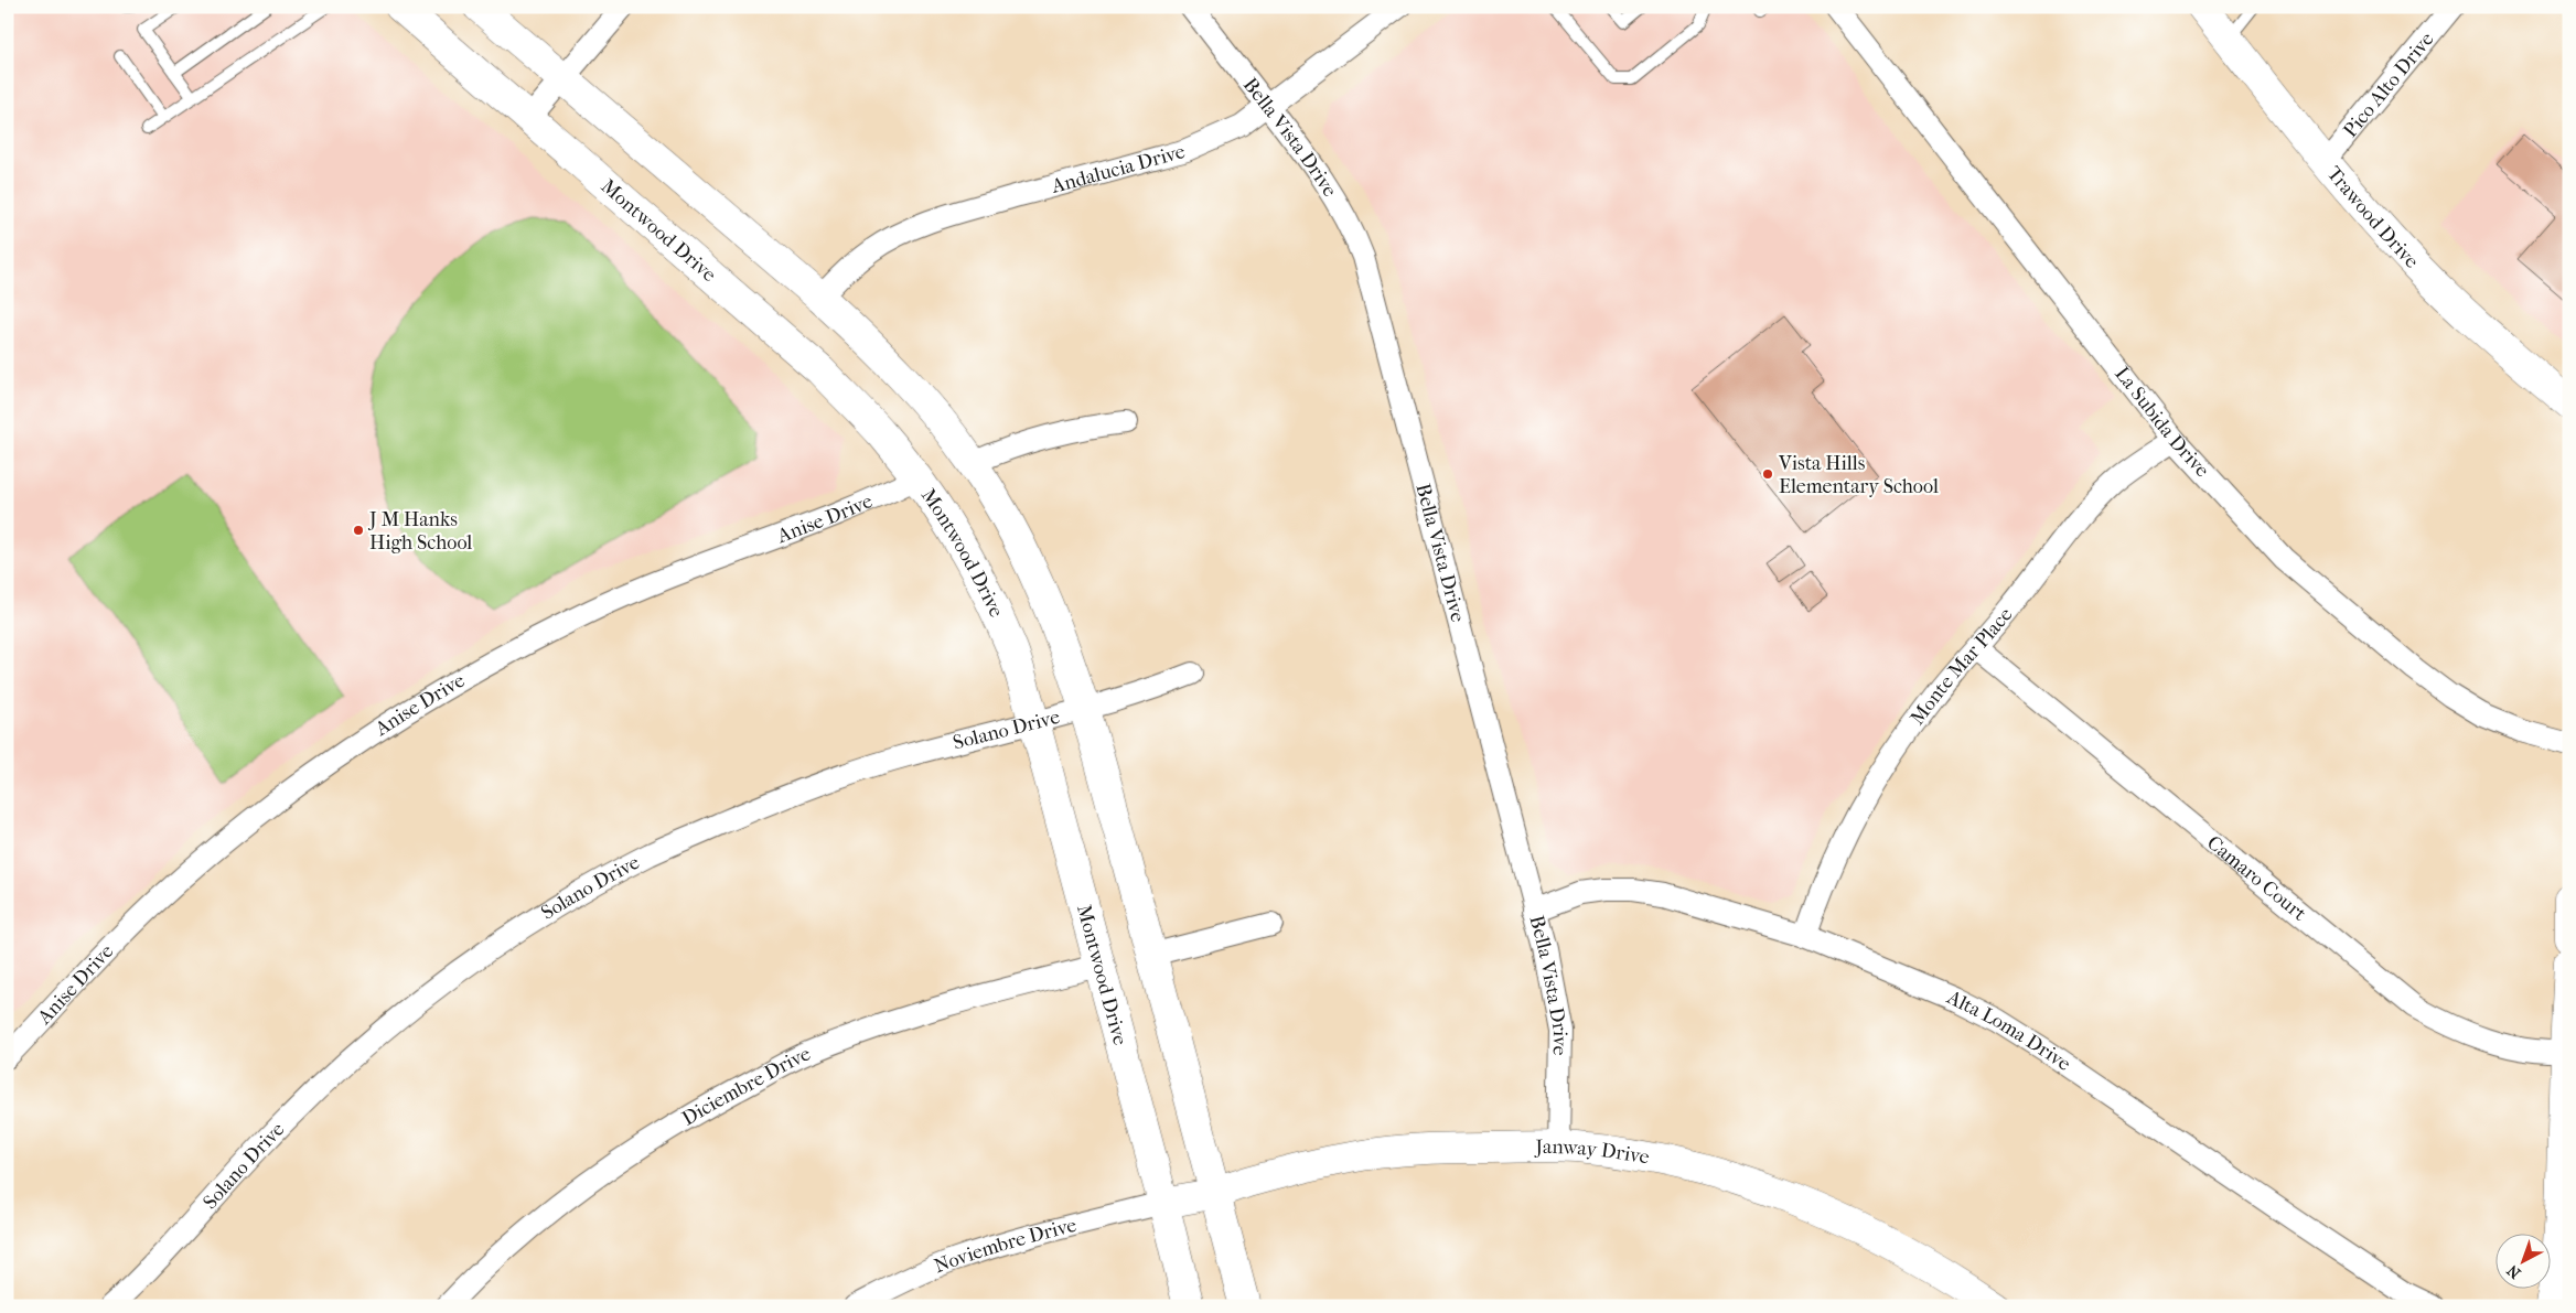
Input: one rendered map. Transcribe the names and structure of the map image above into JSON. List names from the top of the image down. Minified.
{"streets":{"main road":["Trawood Drive","Montwood Drive","Janway Drive"],"street":["Pico Alto Drive","Bella Vista Drive","Andalucia Drive","La Subida Drive","Anise Drive","Monte Mar Place","Solano Drive","Camaro Court","Alta Loma Drive","Diciembre Drive","Noviembre Drive"]},"crossings":[["Pico Alto Drive","Trawood Drive"],["Bella Vista Drive","Andalucia Drive"],["Bella Vista Drive","Alta Loma Drive"],["Bella Vista Drive","Janway Drive"],["Montwood Drive","Anise Drive"],["Montwood Drive","Solano Drive"],["Montwood Drive","Diciembre Drive"],["Montwood Drive","Janway Drive"],["Montwood Drive","Noviembre Drive"],["La Subida Drive","Monte Mar Place"],["Monte Mar Place","Camaro Court"],["Monte Mar Place","Alta Loma Drive"],["Janway Drive","Noviembre Drive"]],"places":["Vista Hills Elementary School","J M Hanks High School"],"north":"bottom left"}
